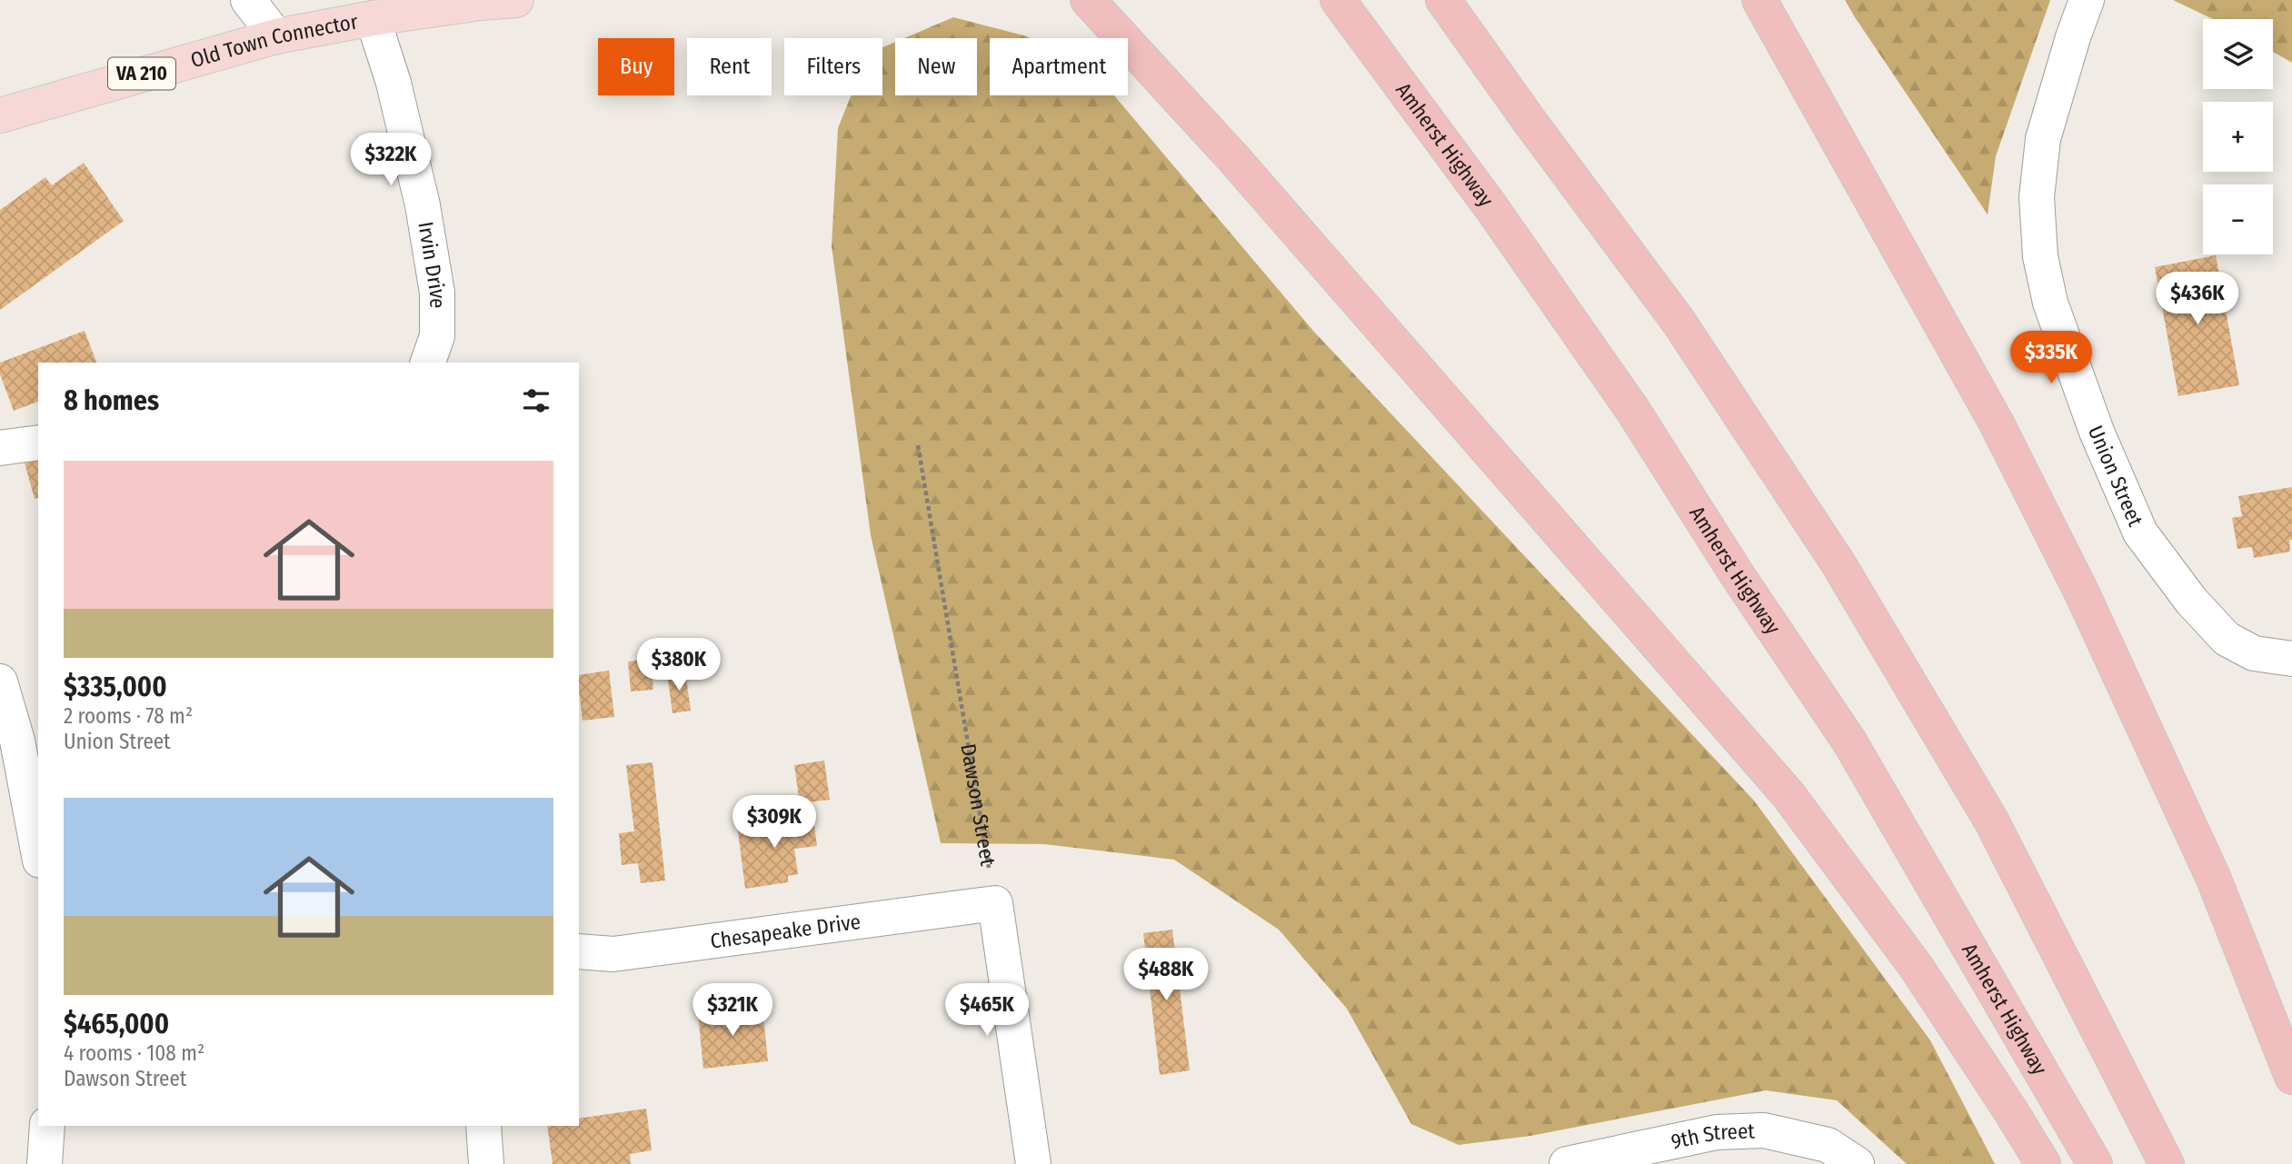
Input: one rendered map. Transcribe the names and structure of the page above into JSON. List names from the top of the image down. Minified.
{"streets":{"highway":["Amherst Highway"],"main road":["Old Town Connector","VA 210"],"street":["Irvin Drive","Union Street","Chesapeake Drive","9th Street"],"path":["Dawson Street"]},"crossings":[["Old Town Connector","Irvin Drive"],["Dawson Street","Chesapeake Drive"]],"page":{"map_buttons":["+","−"],"chip":["Buy","Rent","Filters","New","Apartment"],"price":["$322K","$436K","$335K","$380K","$309K","$488K","$321K","$465K"],"heading":"8 homes","list":[{"name":"$335,000","note":"2 rooms · 78 m² · Union Street"},{"name":"$465,000","note":"4 rooms · 108 m² · Dawson Street"}]}}
